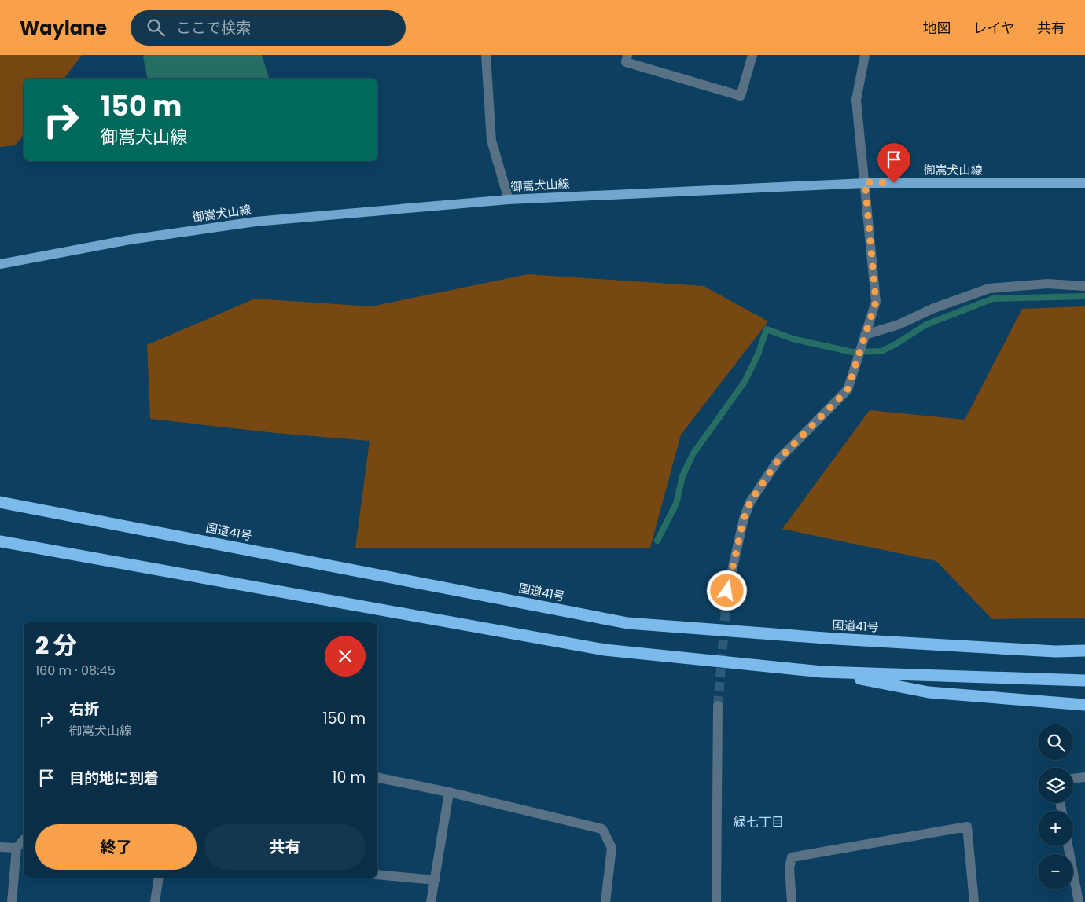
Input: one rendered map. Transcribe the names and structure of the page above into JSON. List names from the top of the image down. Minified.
{"streets":{"highway":["国道41号"],"main road":["御嵩犬山線"]},"districts":["緑七丁目"],"page":{"header":"Waylane","search":"ここで検索","nav":["地図","レイヤ","共有"],"turn":["150 m","御嵩犬山線"],"heading":["2 分","160 m · 08:45"],"list":[{"name":"右折","note":"御嵩犬山線","value":"150 m"},{"name":"目的地に到着","value":"10 m"}],"map_buttons":["+","−"],"buttons":["終了","共有"]}}
